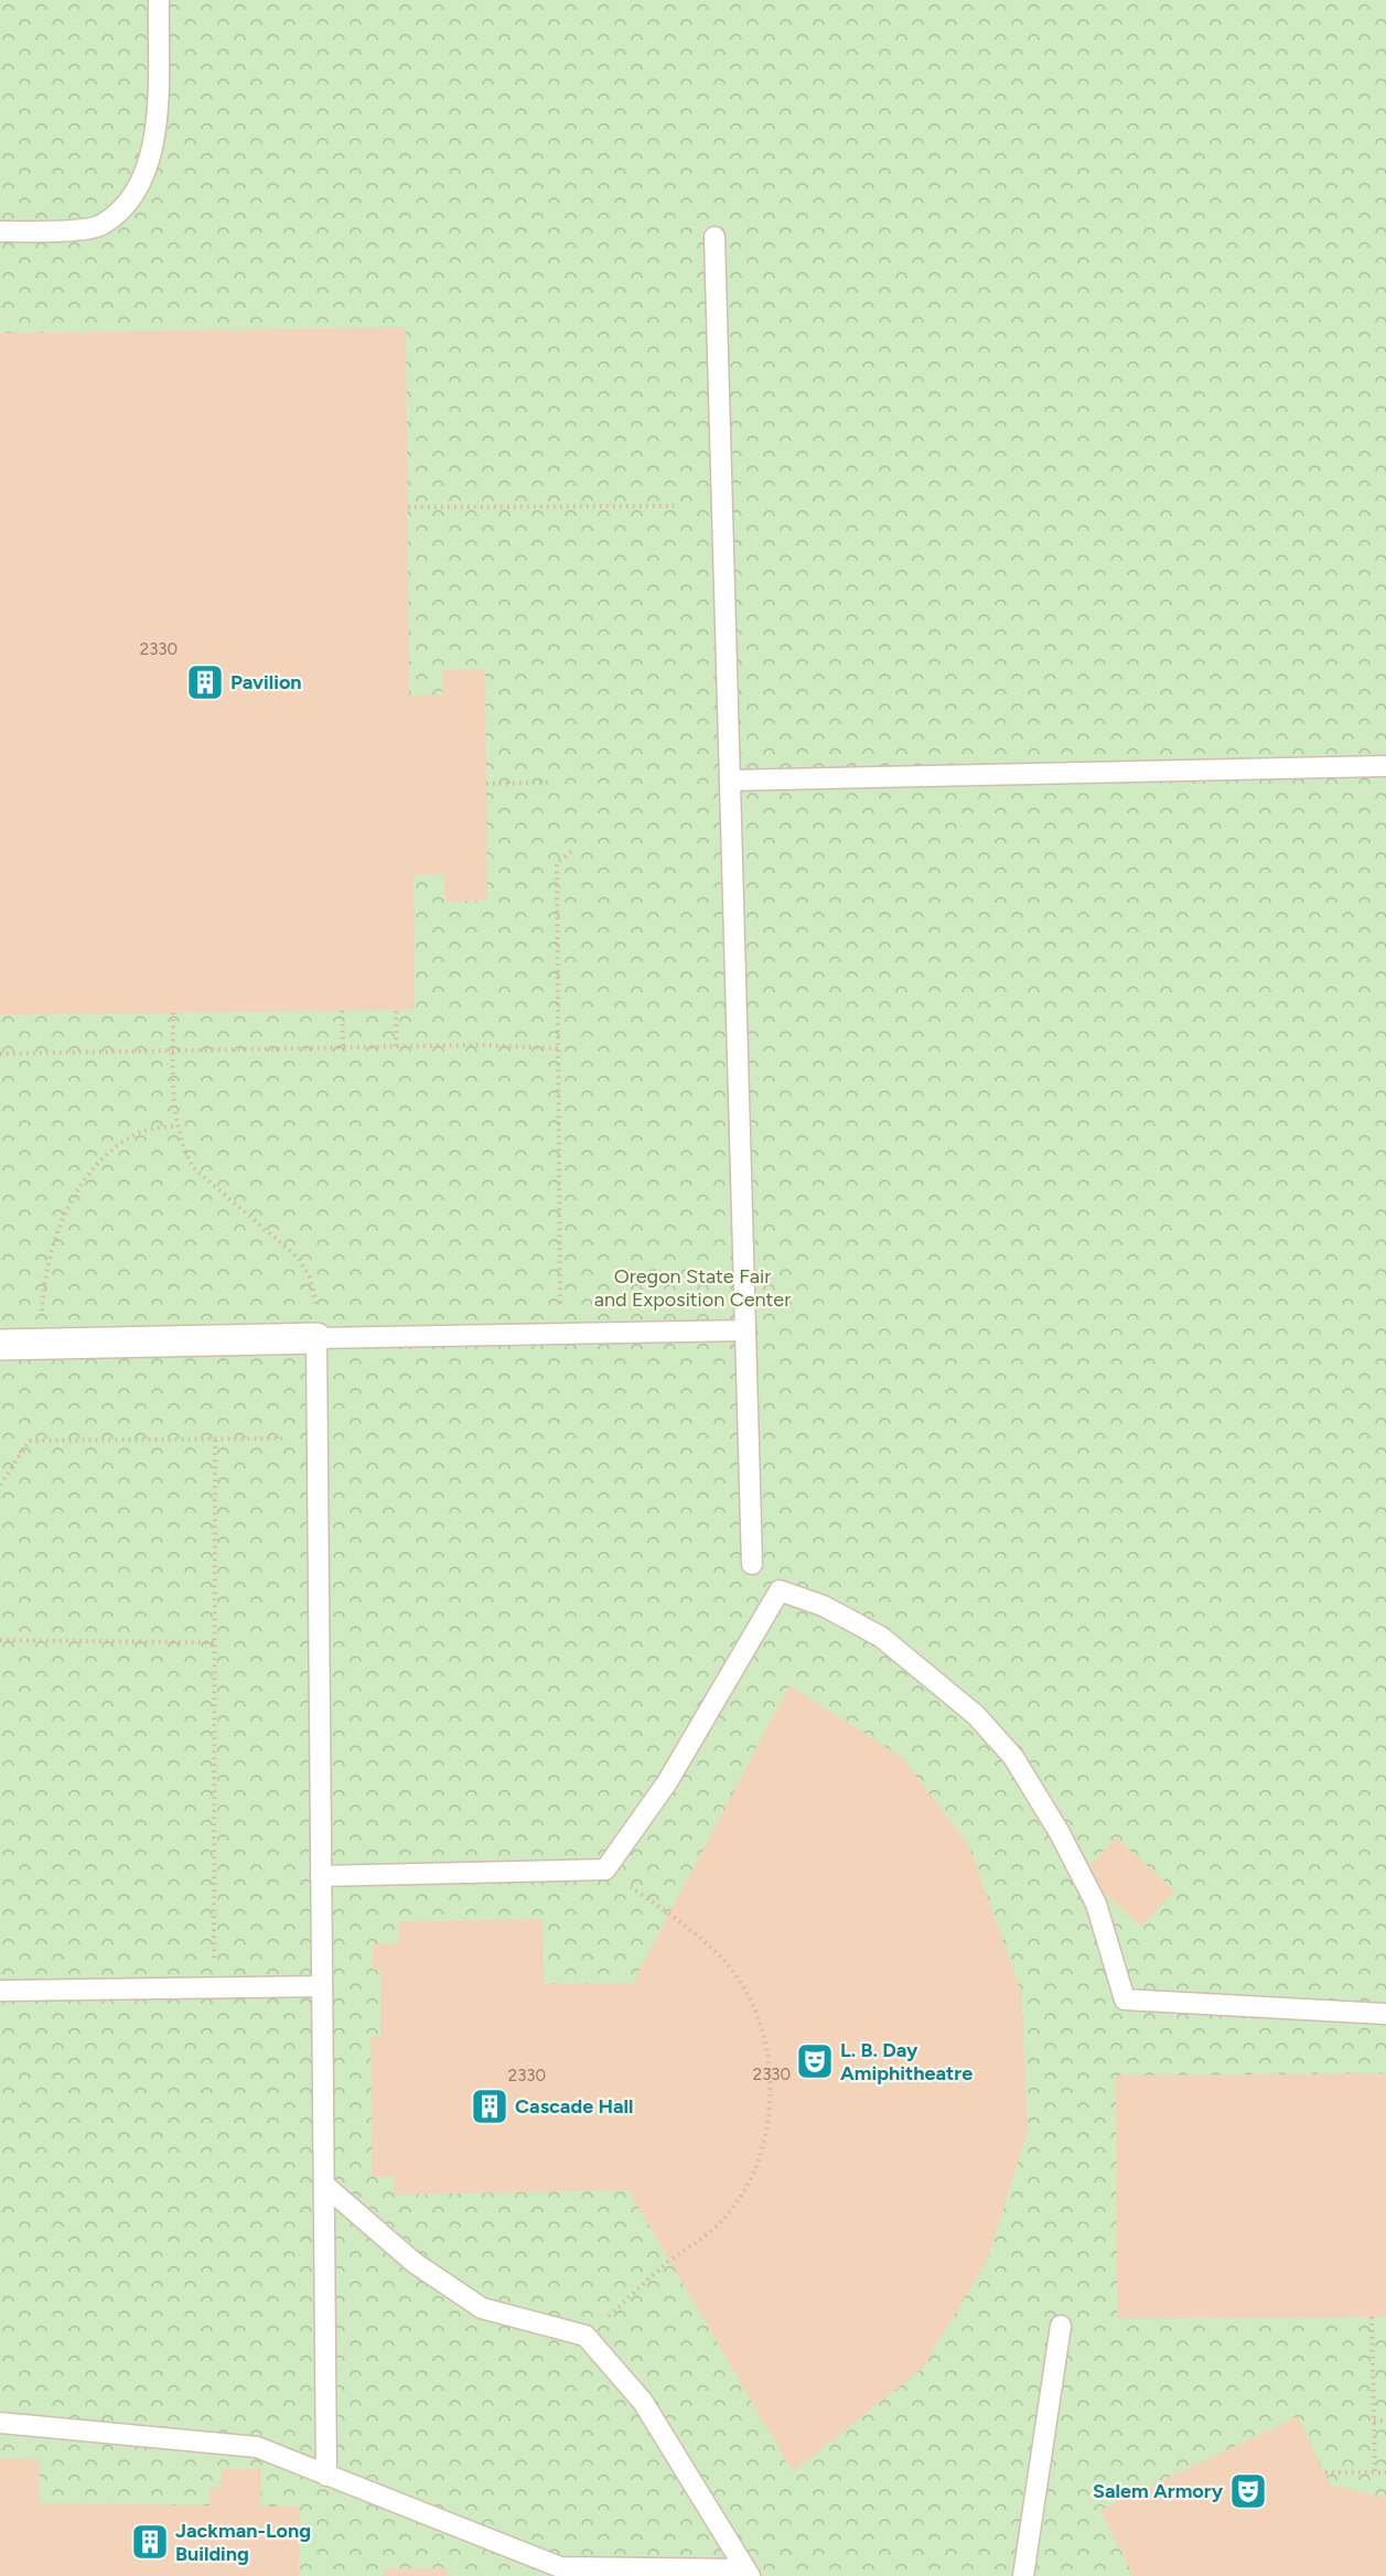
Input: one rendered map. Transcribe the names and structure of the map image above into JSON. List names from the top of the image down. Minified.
{"parks":["Oregon State Fair and Exposition Center"],"places":{"building":["Pavilion","Cascade Hall","Jackman-Long Building"],"theatre":["L. B. Day Amiphitheatre","Salem Armory"]},"house_numbers":["2330","2330","2330"]}
